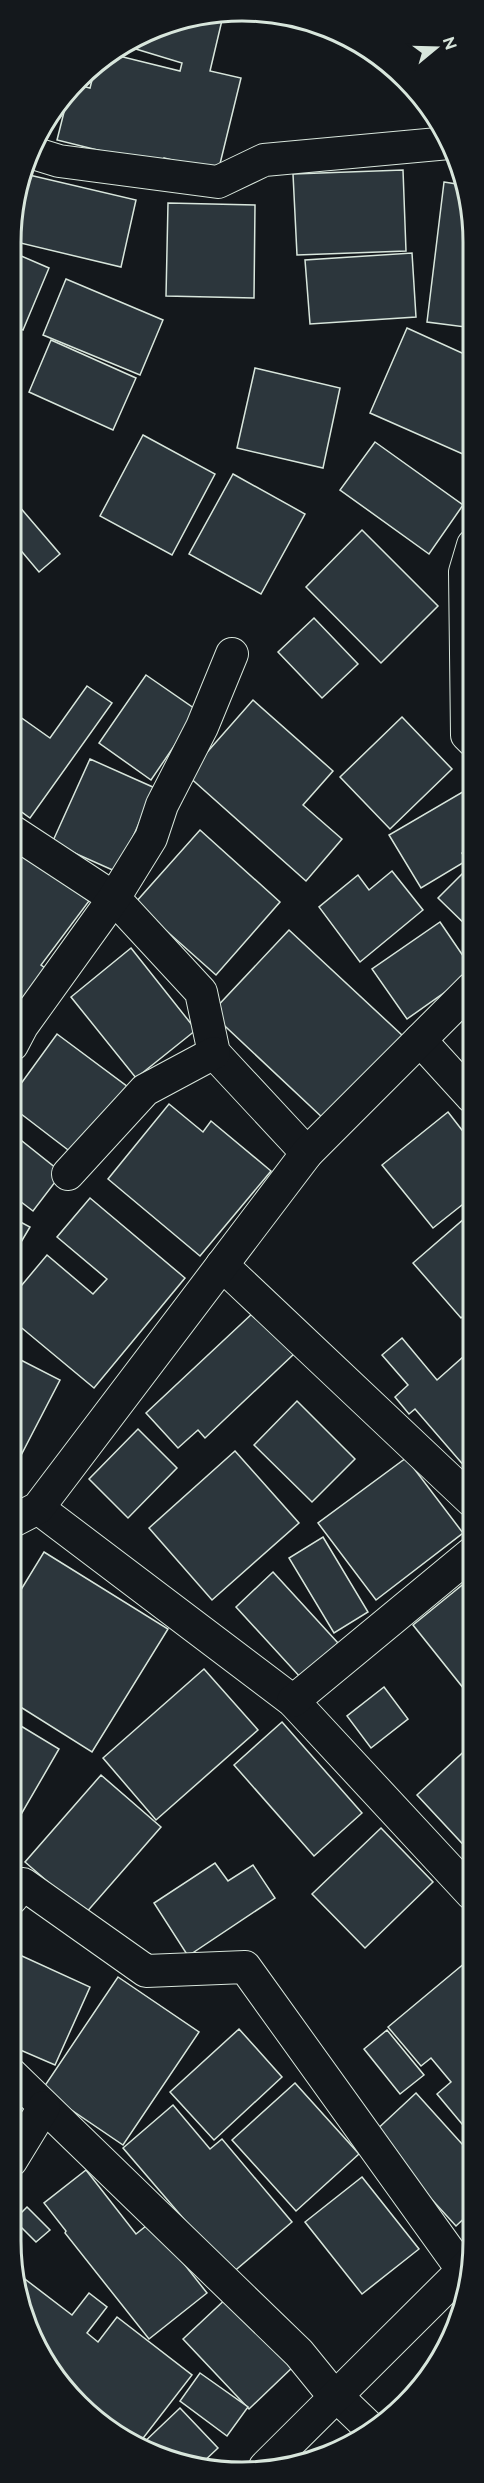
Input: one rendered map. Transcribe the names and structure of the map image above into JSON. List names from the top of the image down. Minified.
{"north":"right"}
